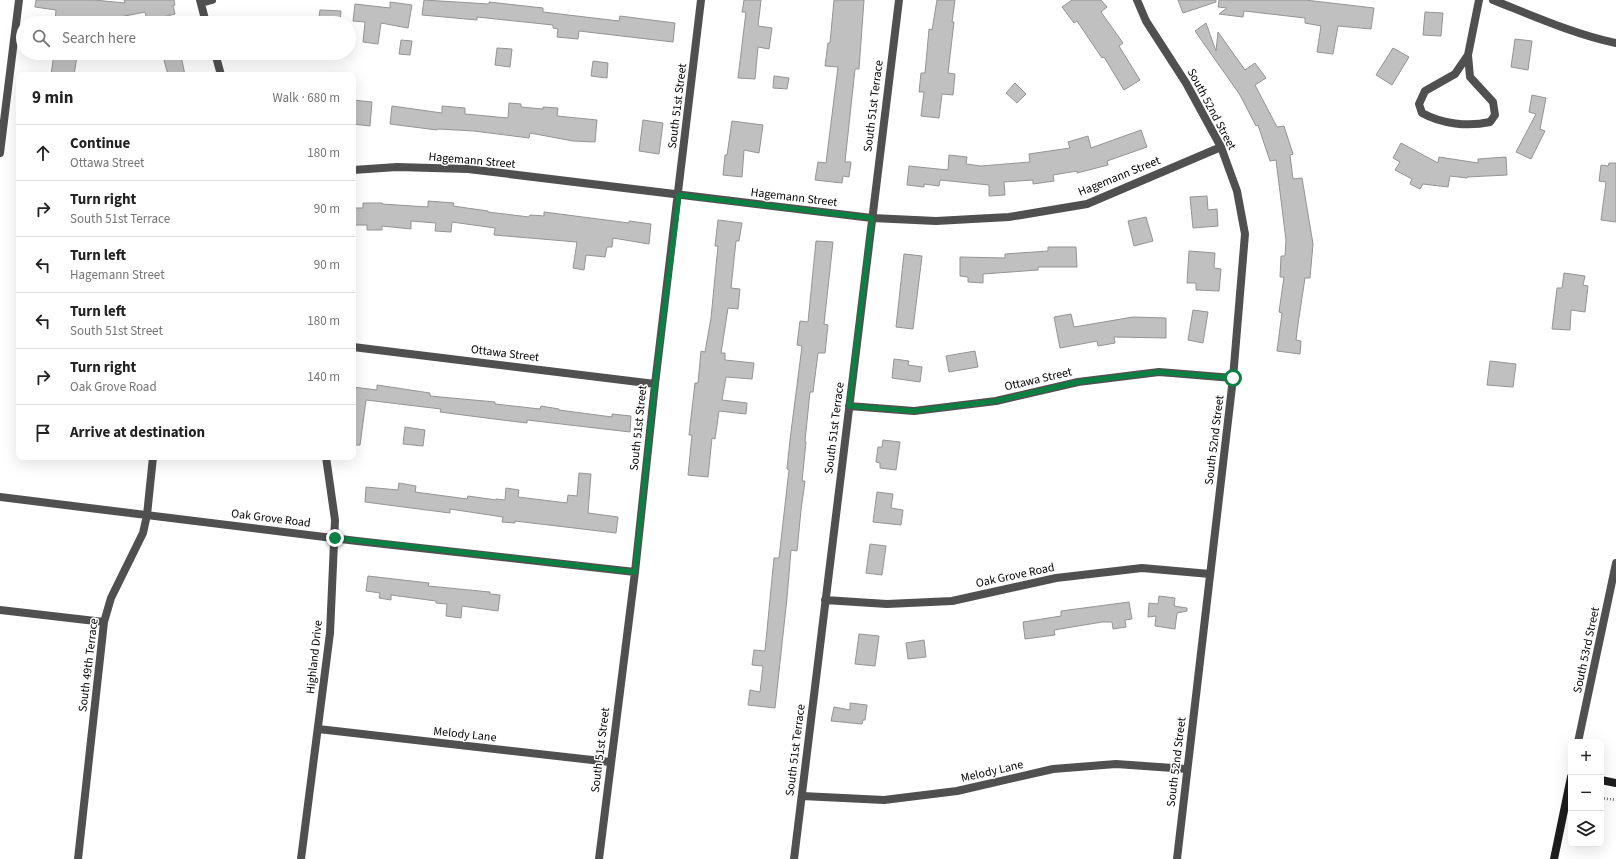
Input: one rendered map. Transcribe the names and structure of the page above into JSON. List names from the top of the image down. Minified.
{"streets":{"street":["South 51st Street","South 51st Terrace","South 52nd Street","Hagemann Street","Ottawa Street","Oak Grove Road","South 53rd Street","Highland Drive","South 49th Terrace","Melody Lane"]},"crossings":[["South 51st Street","Hagemann Street"],["South 51st Street","Ottawa Street"],["South 51st Street","Oak Grove Road"],["South 51st Street","Melody Lane"],["South 51st Terrace","Hagemann Street"],["South 51st Terrace","Ottawa Street"],["South 51st Terrace","Oak Grove Road"],["South 51st Terrace","Melody Lane"],["South 52nd Street","Hagemann Street"],["South 52nd Street","Ottawa Street"],["South 52nd Street","Oak Grove Road"],["South 52nd Street","Melody Lane"],["Oak Grove Road","Highland Drive"],["Oak Grove Road","South 49th Terrace"],["Highland Drive","Melody Lane"]],"page":{"search":"Search here","heading":["9 min","Walk · 680 m"],"list":[["Continue","Ottawa Street","180 m"],["Turn right","South 51st Terrace","90 m"],["Turn left","Hagemann Street","90 m"],["Turn left","South 51st Street","180 m"],["Turn right","Oak Grove Road","140 m"],"Arrive at destination"],"map_buttons":["+","−"]}}
